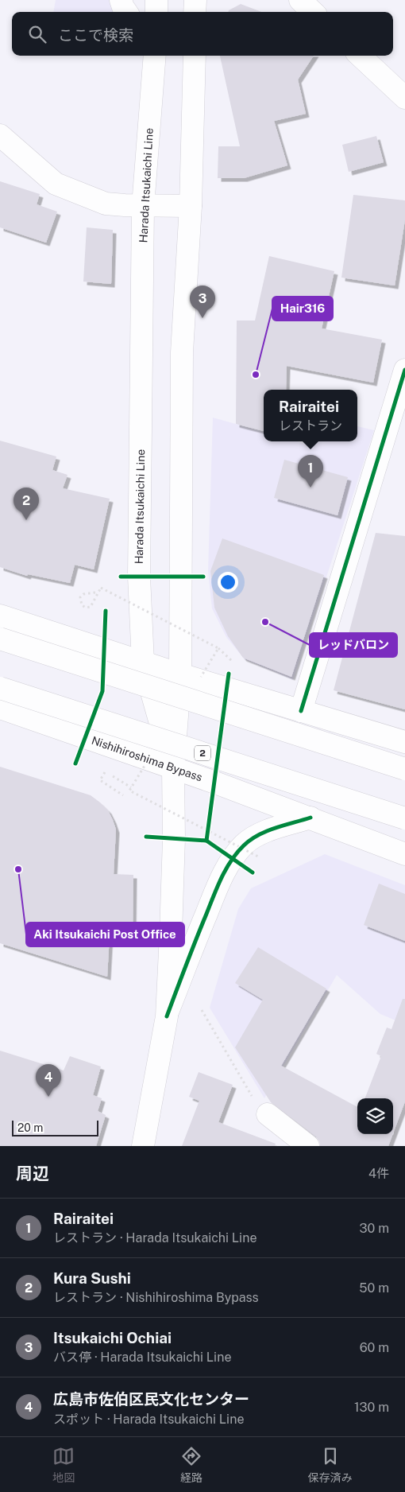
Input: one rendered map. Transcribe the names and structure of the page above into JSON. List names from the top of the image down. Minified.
{"streets":{"main road":["Harada Itsukaichi Line","2","Nishihiroshima Bypass"]},"crossings":[["Harada Itsukaichi Line","Nishihiroshima Bypass"]],"places":["Hair316","レッドバロン","Aki Itsukaichi Post Office"],"scale_bar":"20 m","page":{"search":"ここで検索","pins":["3","1","2","4"],"popup":["Rairaitei","レストラン"],"scale":"20 m","heading":["周辺","4件"],"list":[{"mark":"1","name":"Rairaitei","note":"レストラン · Harada Itsukaichi Line","value":"30 m"},{"mark":"2","name":"Kura Sushi","note":"レストラン · Nishihiroshima Bypass","value":"50 m"},{"mark":"3","name":"Itsukaichi Ochiai","note":"バス停 · Harada Itsukaichi Line","value":"60 m"},{"mark":"4","name":"広島市佐伯区民文化センター","note":"スポット · Harada Itsukaichi Line","value":"130 m"}],"nav":["地図","経路","保存済み"]}}
